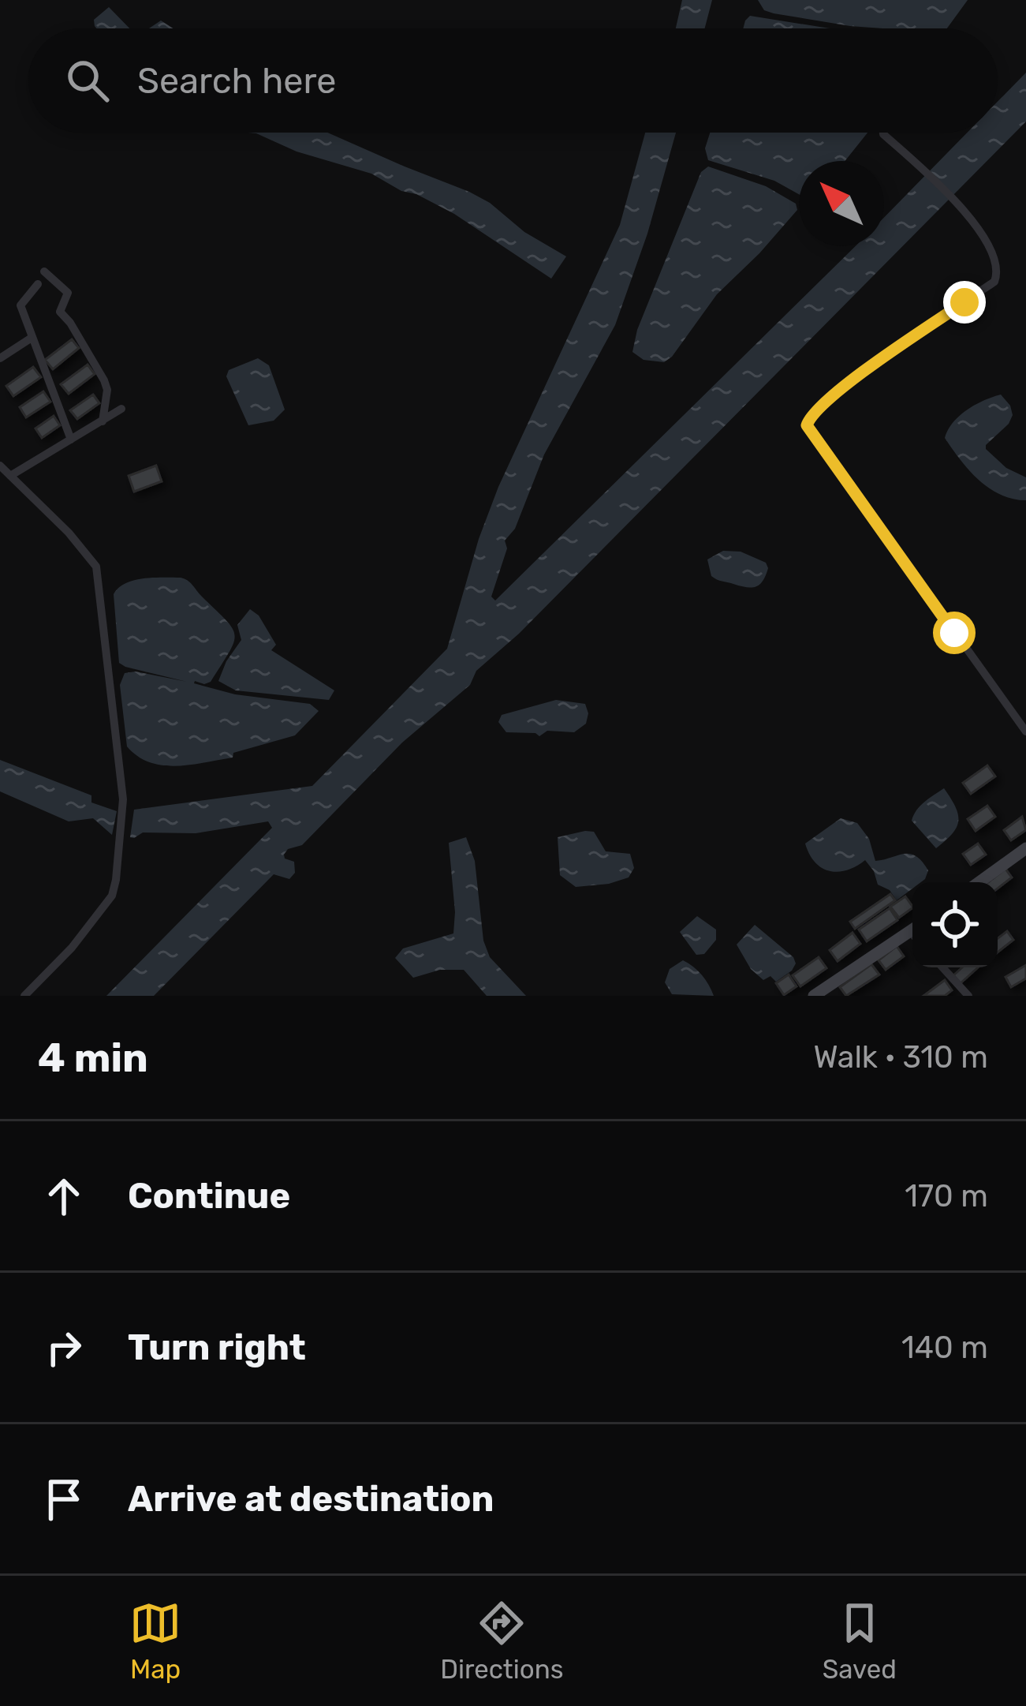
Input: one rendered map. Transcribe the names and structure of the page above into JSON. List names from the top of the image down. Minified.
{"north":"top left","page":{"search":"Search here","heading":["4 min","Walk · 310 m"],"list":[["Continue","170 m"],["Turn right","140 m"],"Arrive at destination"],"nav":["Map","Directions","Saved"]}}
